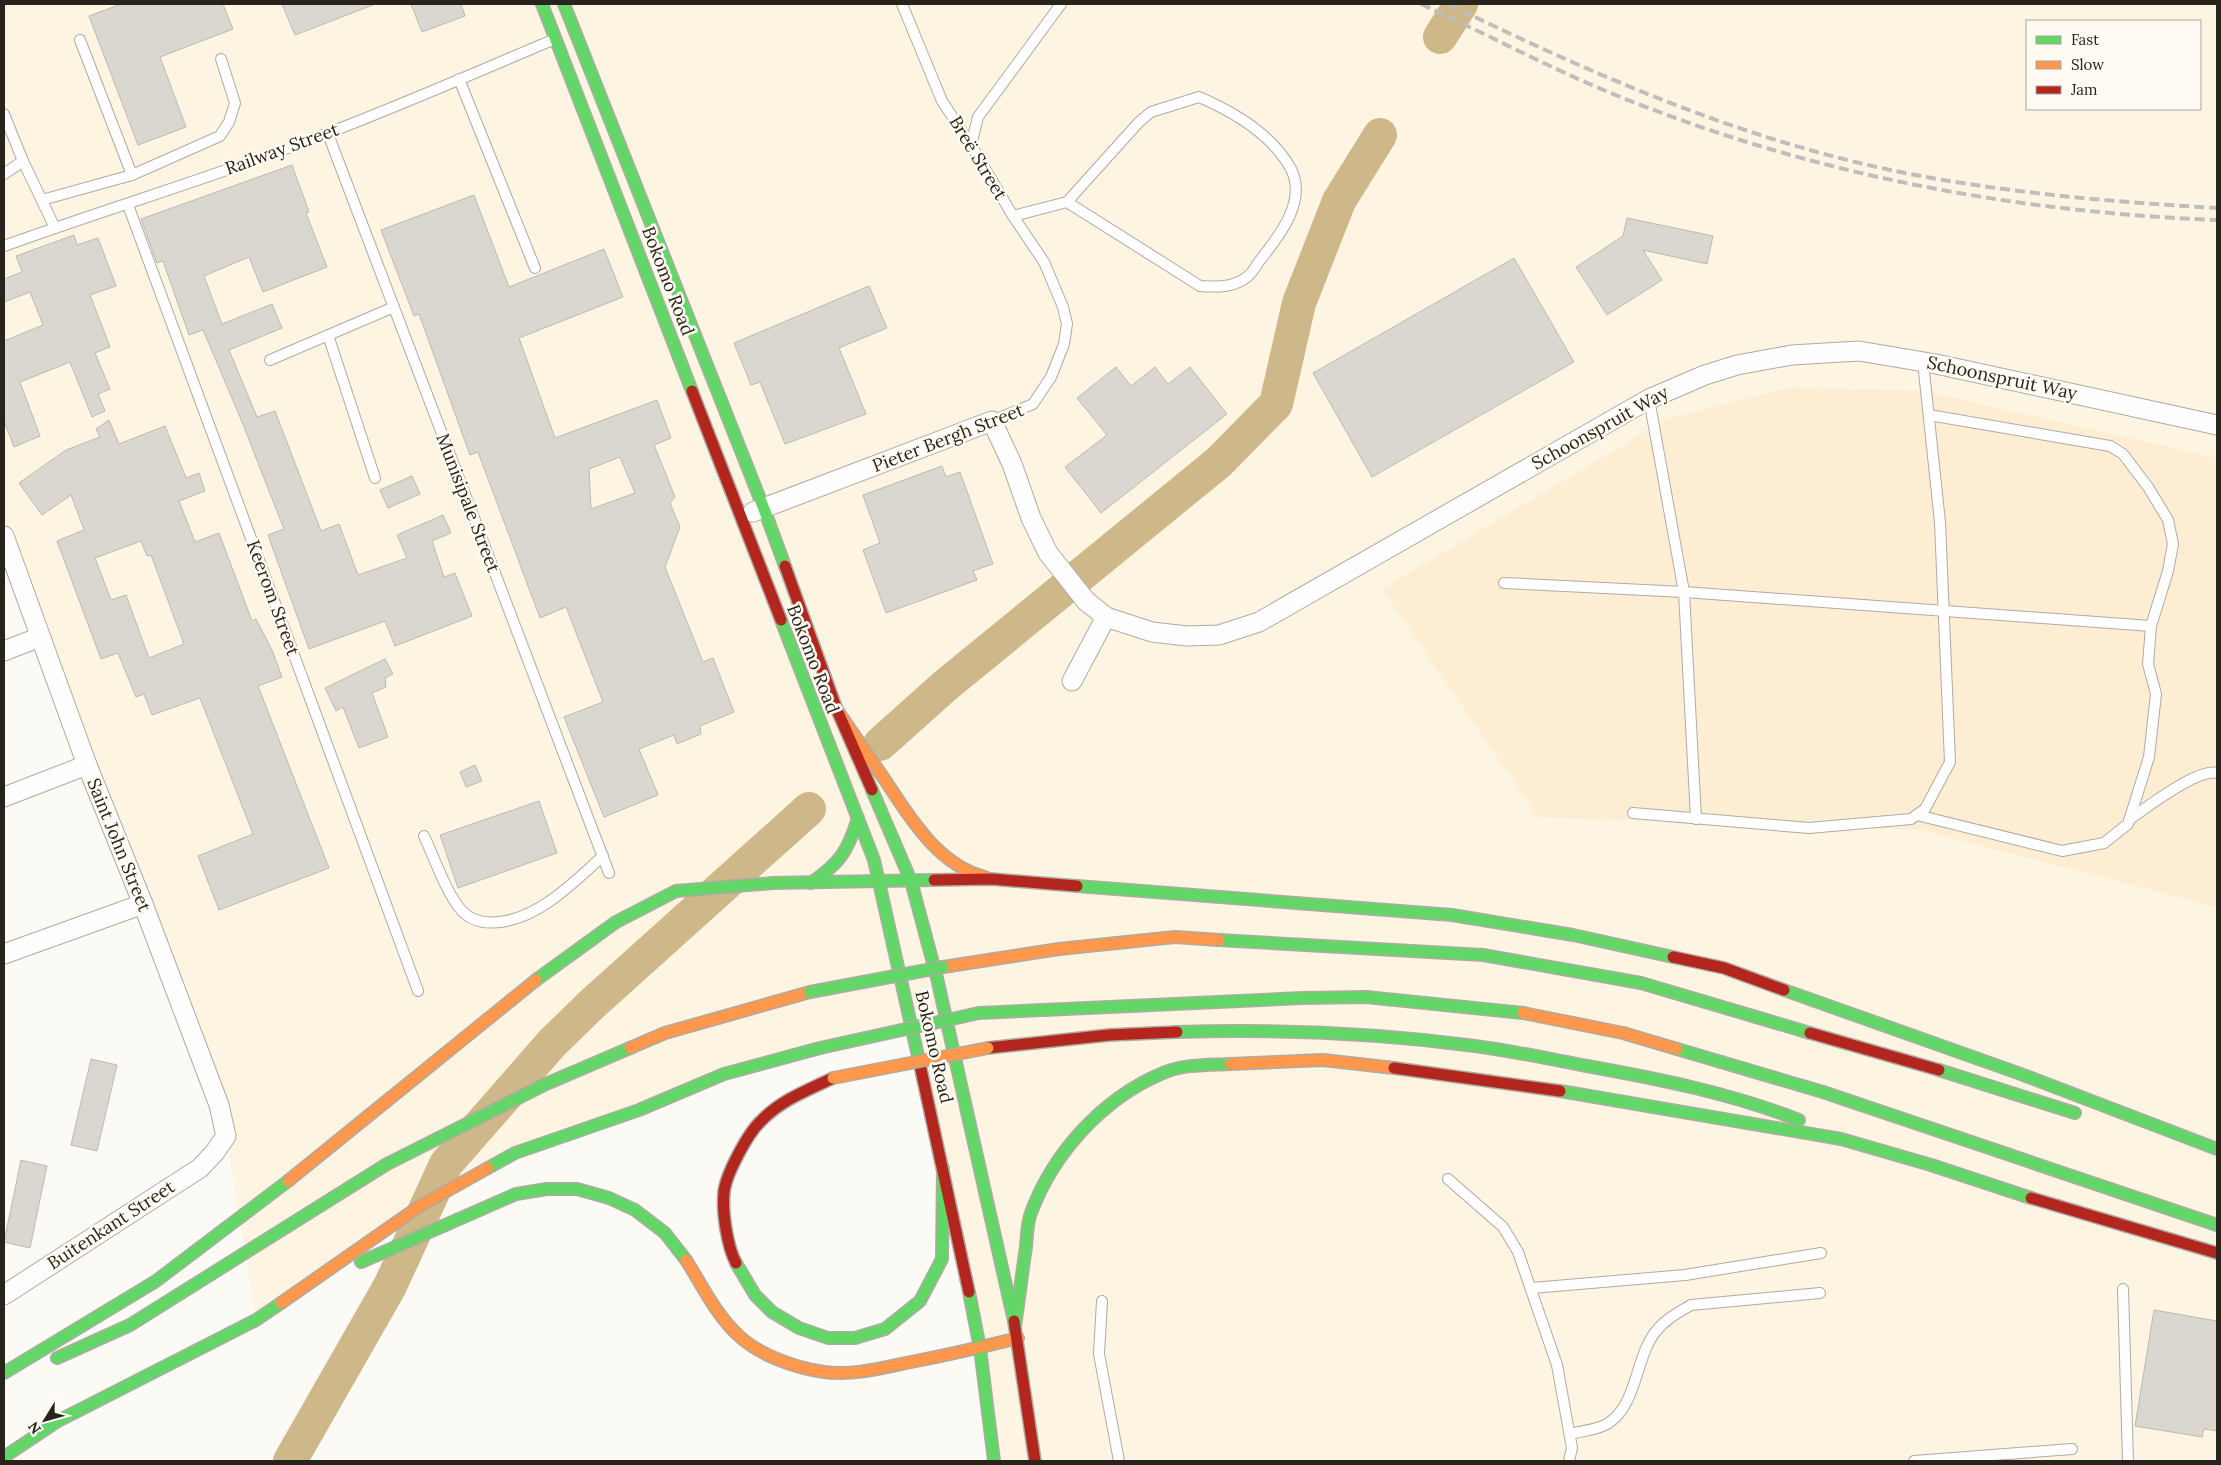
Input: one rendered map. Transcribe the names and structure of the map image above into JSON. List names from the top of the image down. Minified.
{"streets":{"main road":["Bokomo Road"],"street":["Schoonspruit Way","Pieter Bergh Street","Saint John Street","Buitenkant Street"],"lane":["Railway Street","Breë Street","Munisipale Street","Keerom Street"]},"crossings":[["Railway Street","Bokomo Road"],["Railway Street","Munisipale Street"],["Railway Street","Keerom Street"],["Breë Street","Pieter Bergh Street"],["Bokomo Road","Pieter Bergh Street"],["Schoonspruit Way","Pieter Bergh Street"],["Saint John Street","Buitenkant Street"]],"legend":["Fast","Slow","Jam"],"north":"bottom left"}
